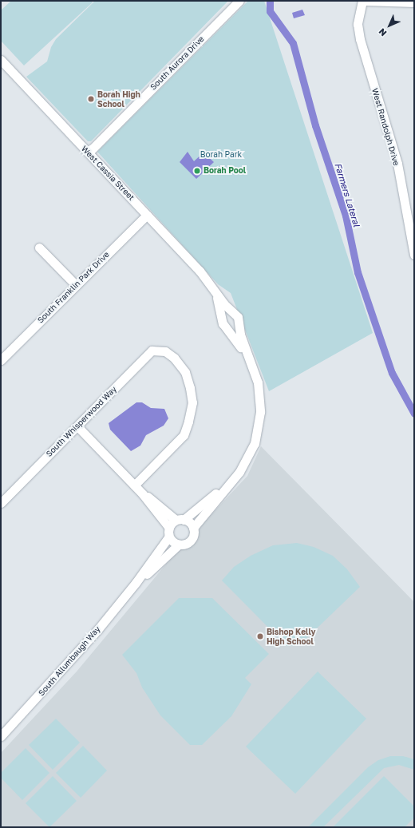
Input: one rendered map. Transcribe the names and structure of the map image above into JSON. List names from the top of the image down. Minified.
{"streets":{"street":["South Aurora Drive","West Randolph Drive","West Cassia Street","South Franklin Park Drive","South Whisperwood Way","South Allumbaugh Way"]},"crossings":[["South Aurora Drive","West Cassia Street"],["West Cassia Street","South Franklin Park Drive"]],"water":["Farmers Lateral"],"parks":["Borah Park"],"places":["Borah High School","Borah Pool","Bishop Kelly High School"],"north":"bottom left"}
